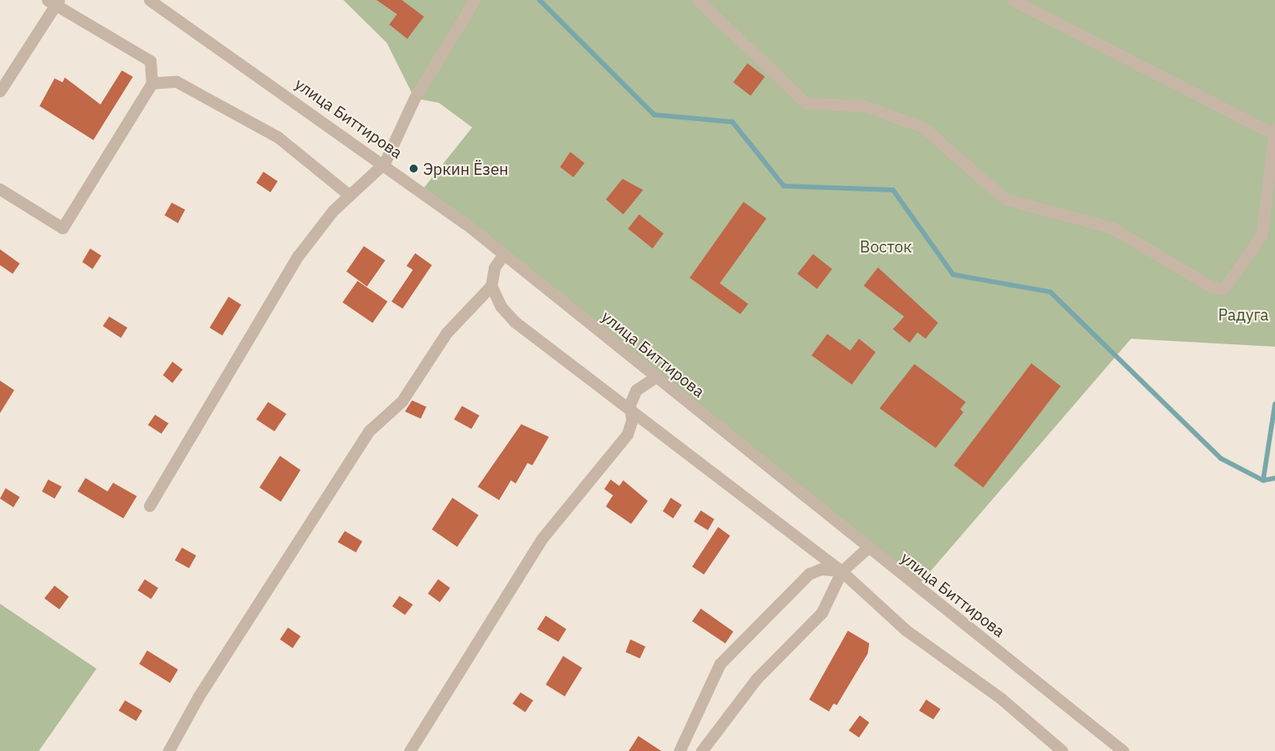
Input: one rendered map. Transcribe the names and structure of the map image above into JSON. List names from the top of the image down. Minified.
{"streets":{"street":["улица Биттирова"]},"parks":["Восток","Радуга"],"places":["Эркин Ёзен"]}
